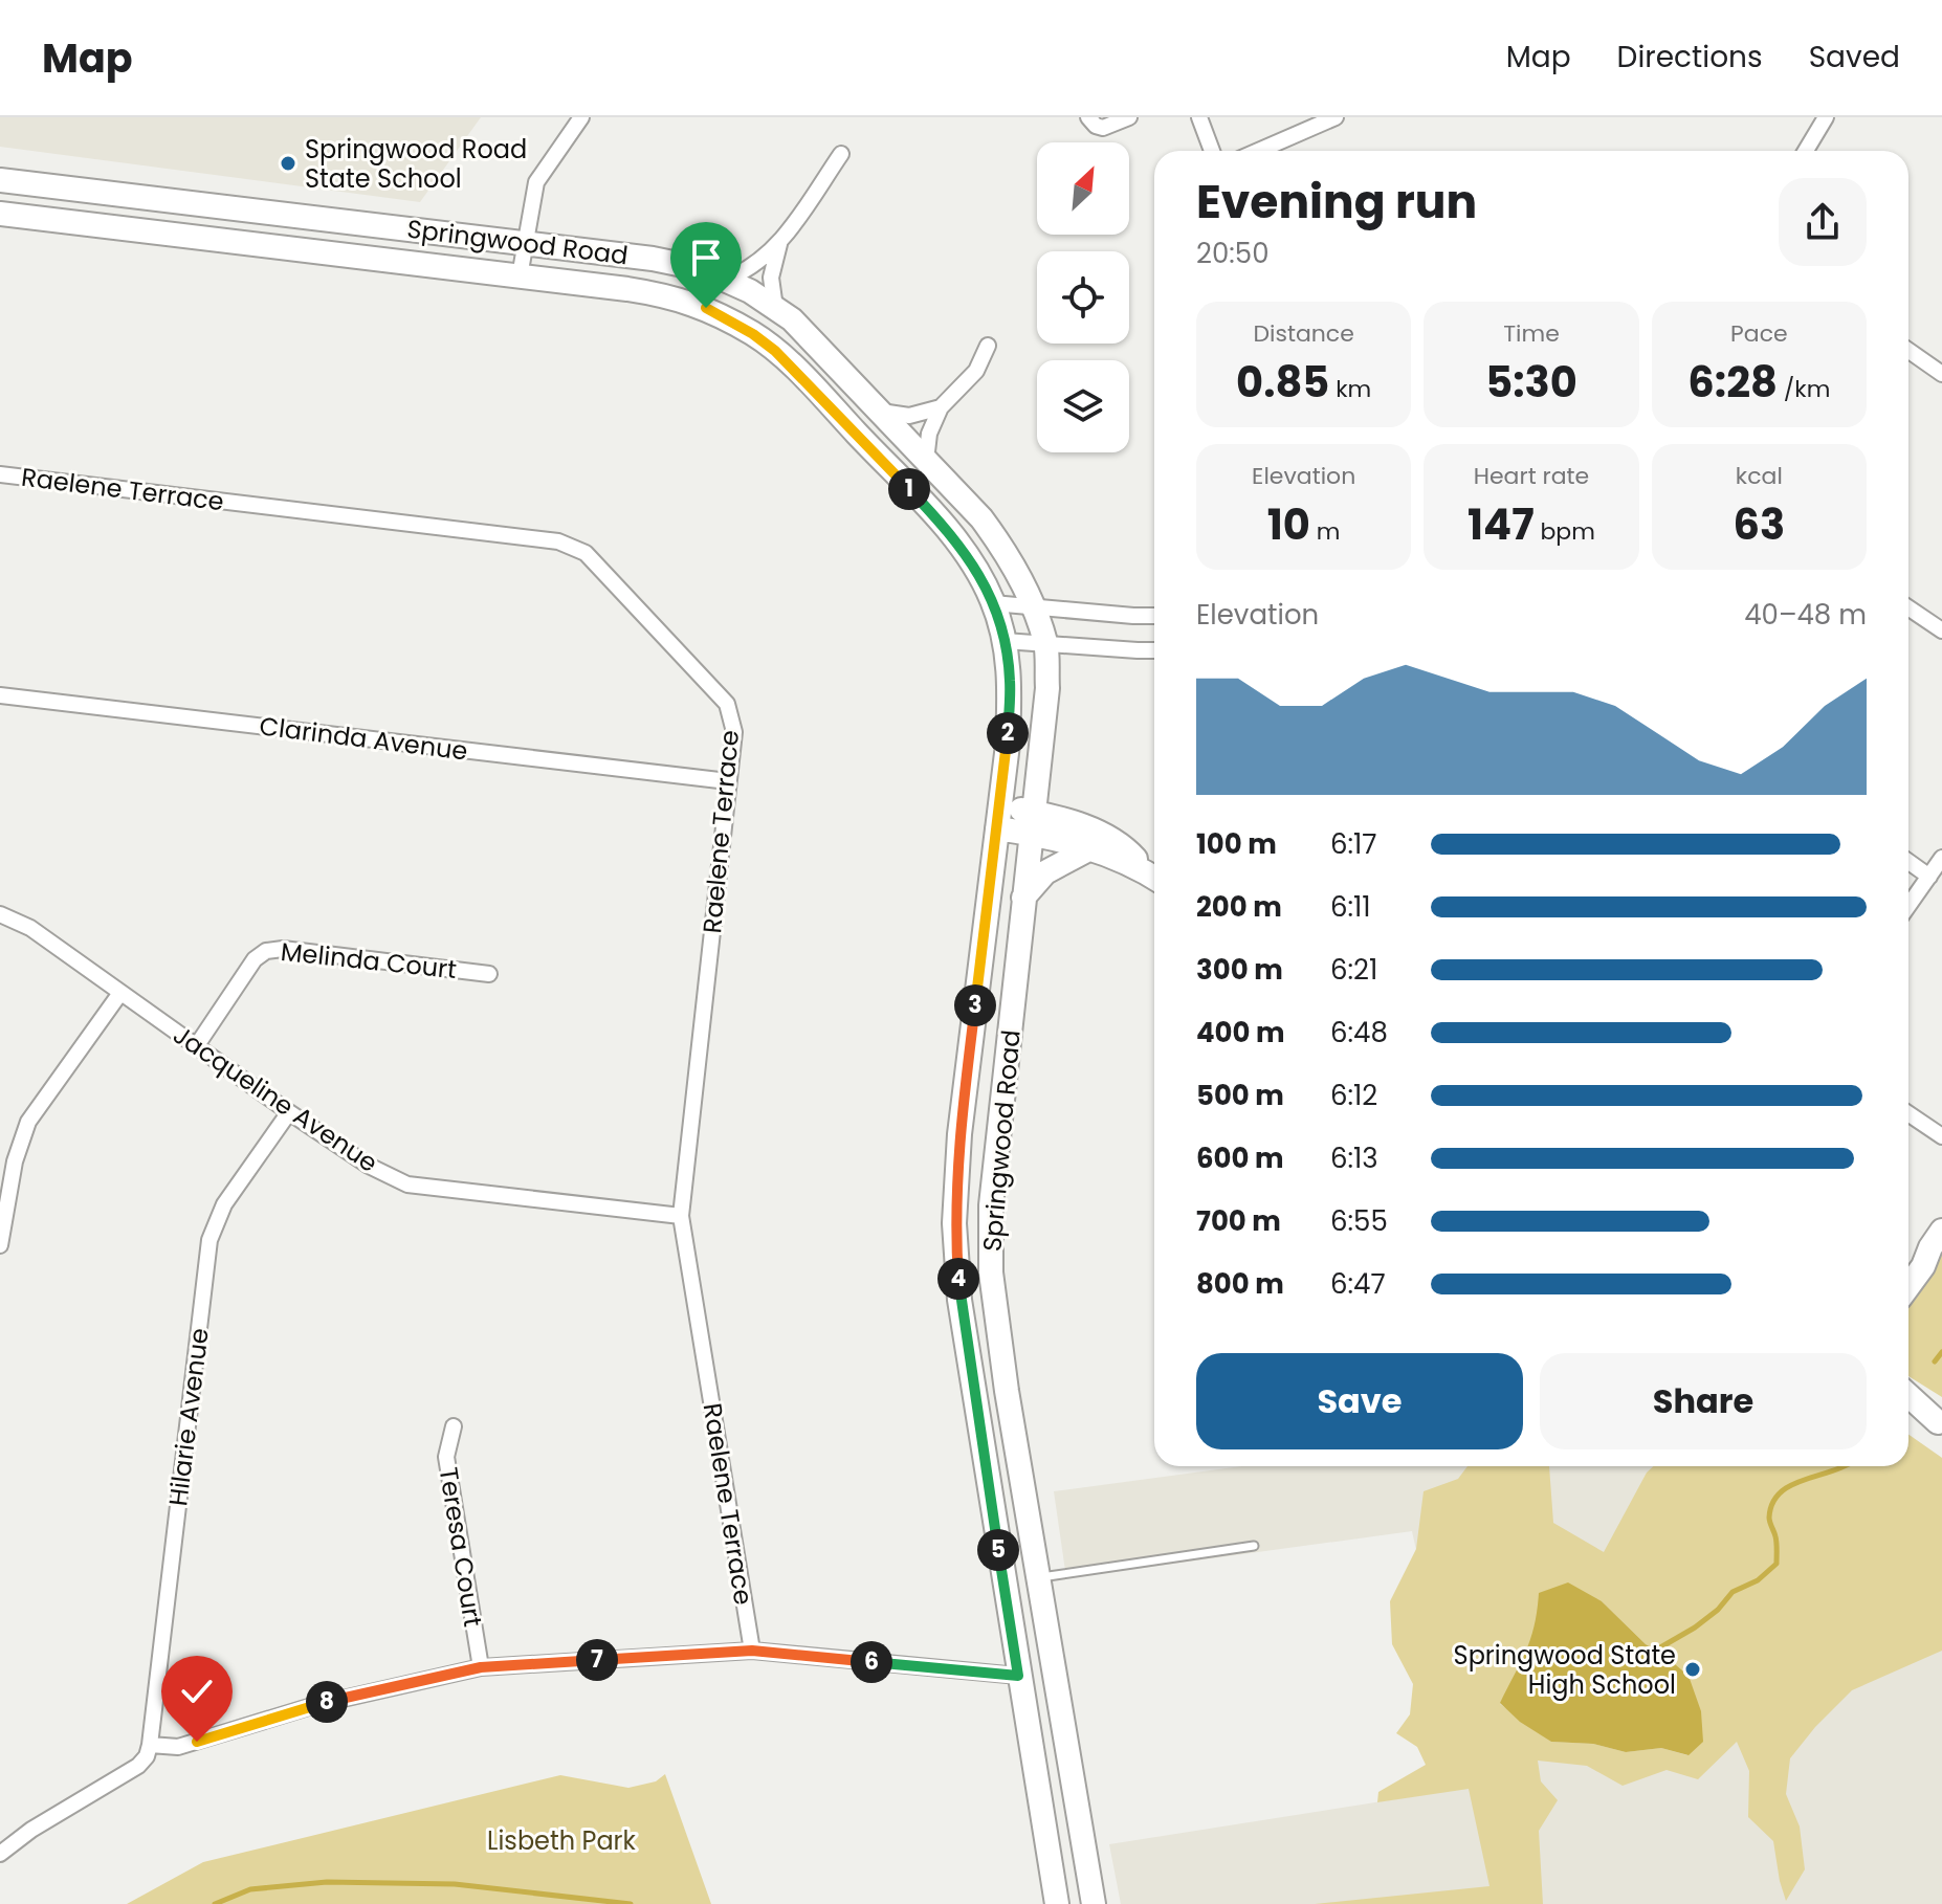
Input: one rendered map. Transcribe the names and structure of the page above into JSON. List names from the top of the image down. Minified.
{"streets":{"main road":["Springwood Road"],"street":["Raelene Terrace","Clarinda Avenue","Melinda Court","Jacqueline Avenue","Hilarie Avenue","Teresa Court"]},"crossings":[["Raelene Terrace","Clarinda Avenue"],["Raelene Terrace","Jacqueline Avenue"],["Melinda Court","Jacqueline Avenue"],["Jacqueline Avenue","Hilarie Avenue"]],"parks":["Lisbeth Park"],"places":["Springwood Road State School","Springwood State High School"],"north":"top right","page":{"header":"Map","nav":["Map","Directions","Saved"],"heading":["Evening run","20:50"],"stats":[["Distance","0.85 km"],["Time","5:30"],["Pace","6:28 /km"],["Elevation","10 m"],["Heart rate","147 bpm"],["kcal","63"]],"pins":["1","2","3","4","5","7","6","8"],"chart":["Elevation","40–48 m"],"list":[{"name":"100 m","note":"6:17"},{"name":"200 m","note":"6:11"},{"name":"300 m","note":"6:21"},{"name":"400 m","note":"6:48"},{"name":"500 m","note":"6:12"},{"name":"600 m","note":"6:13"},{"name":"700 m","note":"6:55"},{"name":"800 m","note":"6:47"}],"buttons":["Save","Share"]}}
